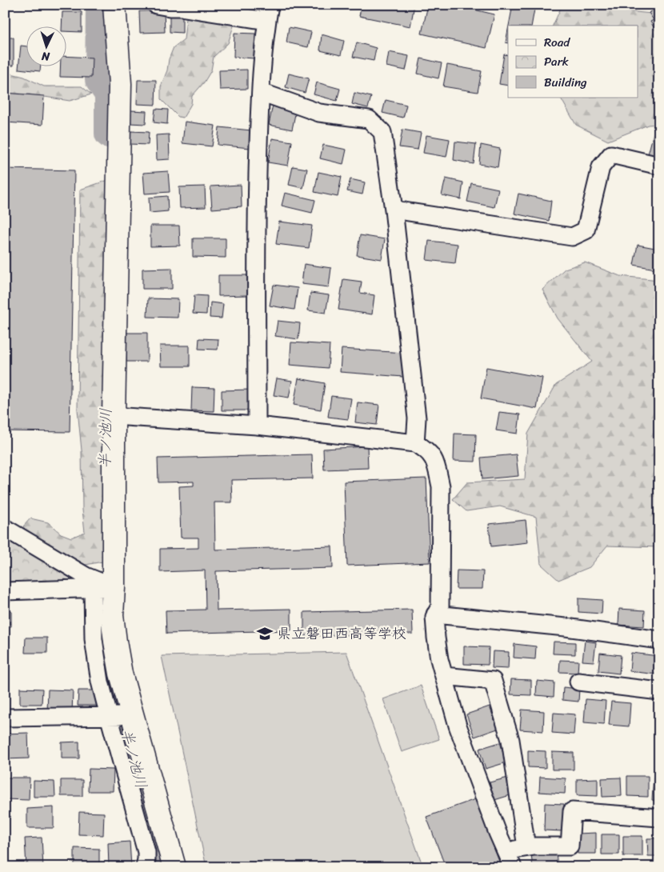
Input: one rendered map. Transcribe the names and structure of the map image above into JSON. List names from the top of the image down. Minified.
{"water":["半ノ池川"],"places":{"school or university":["県立磐田西高等学校"]},"legend":["Road","Park","Building"],"north":"bottom"}
